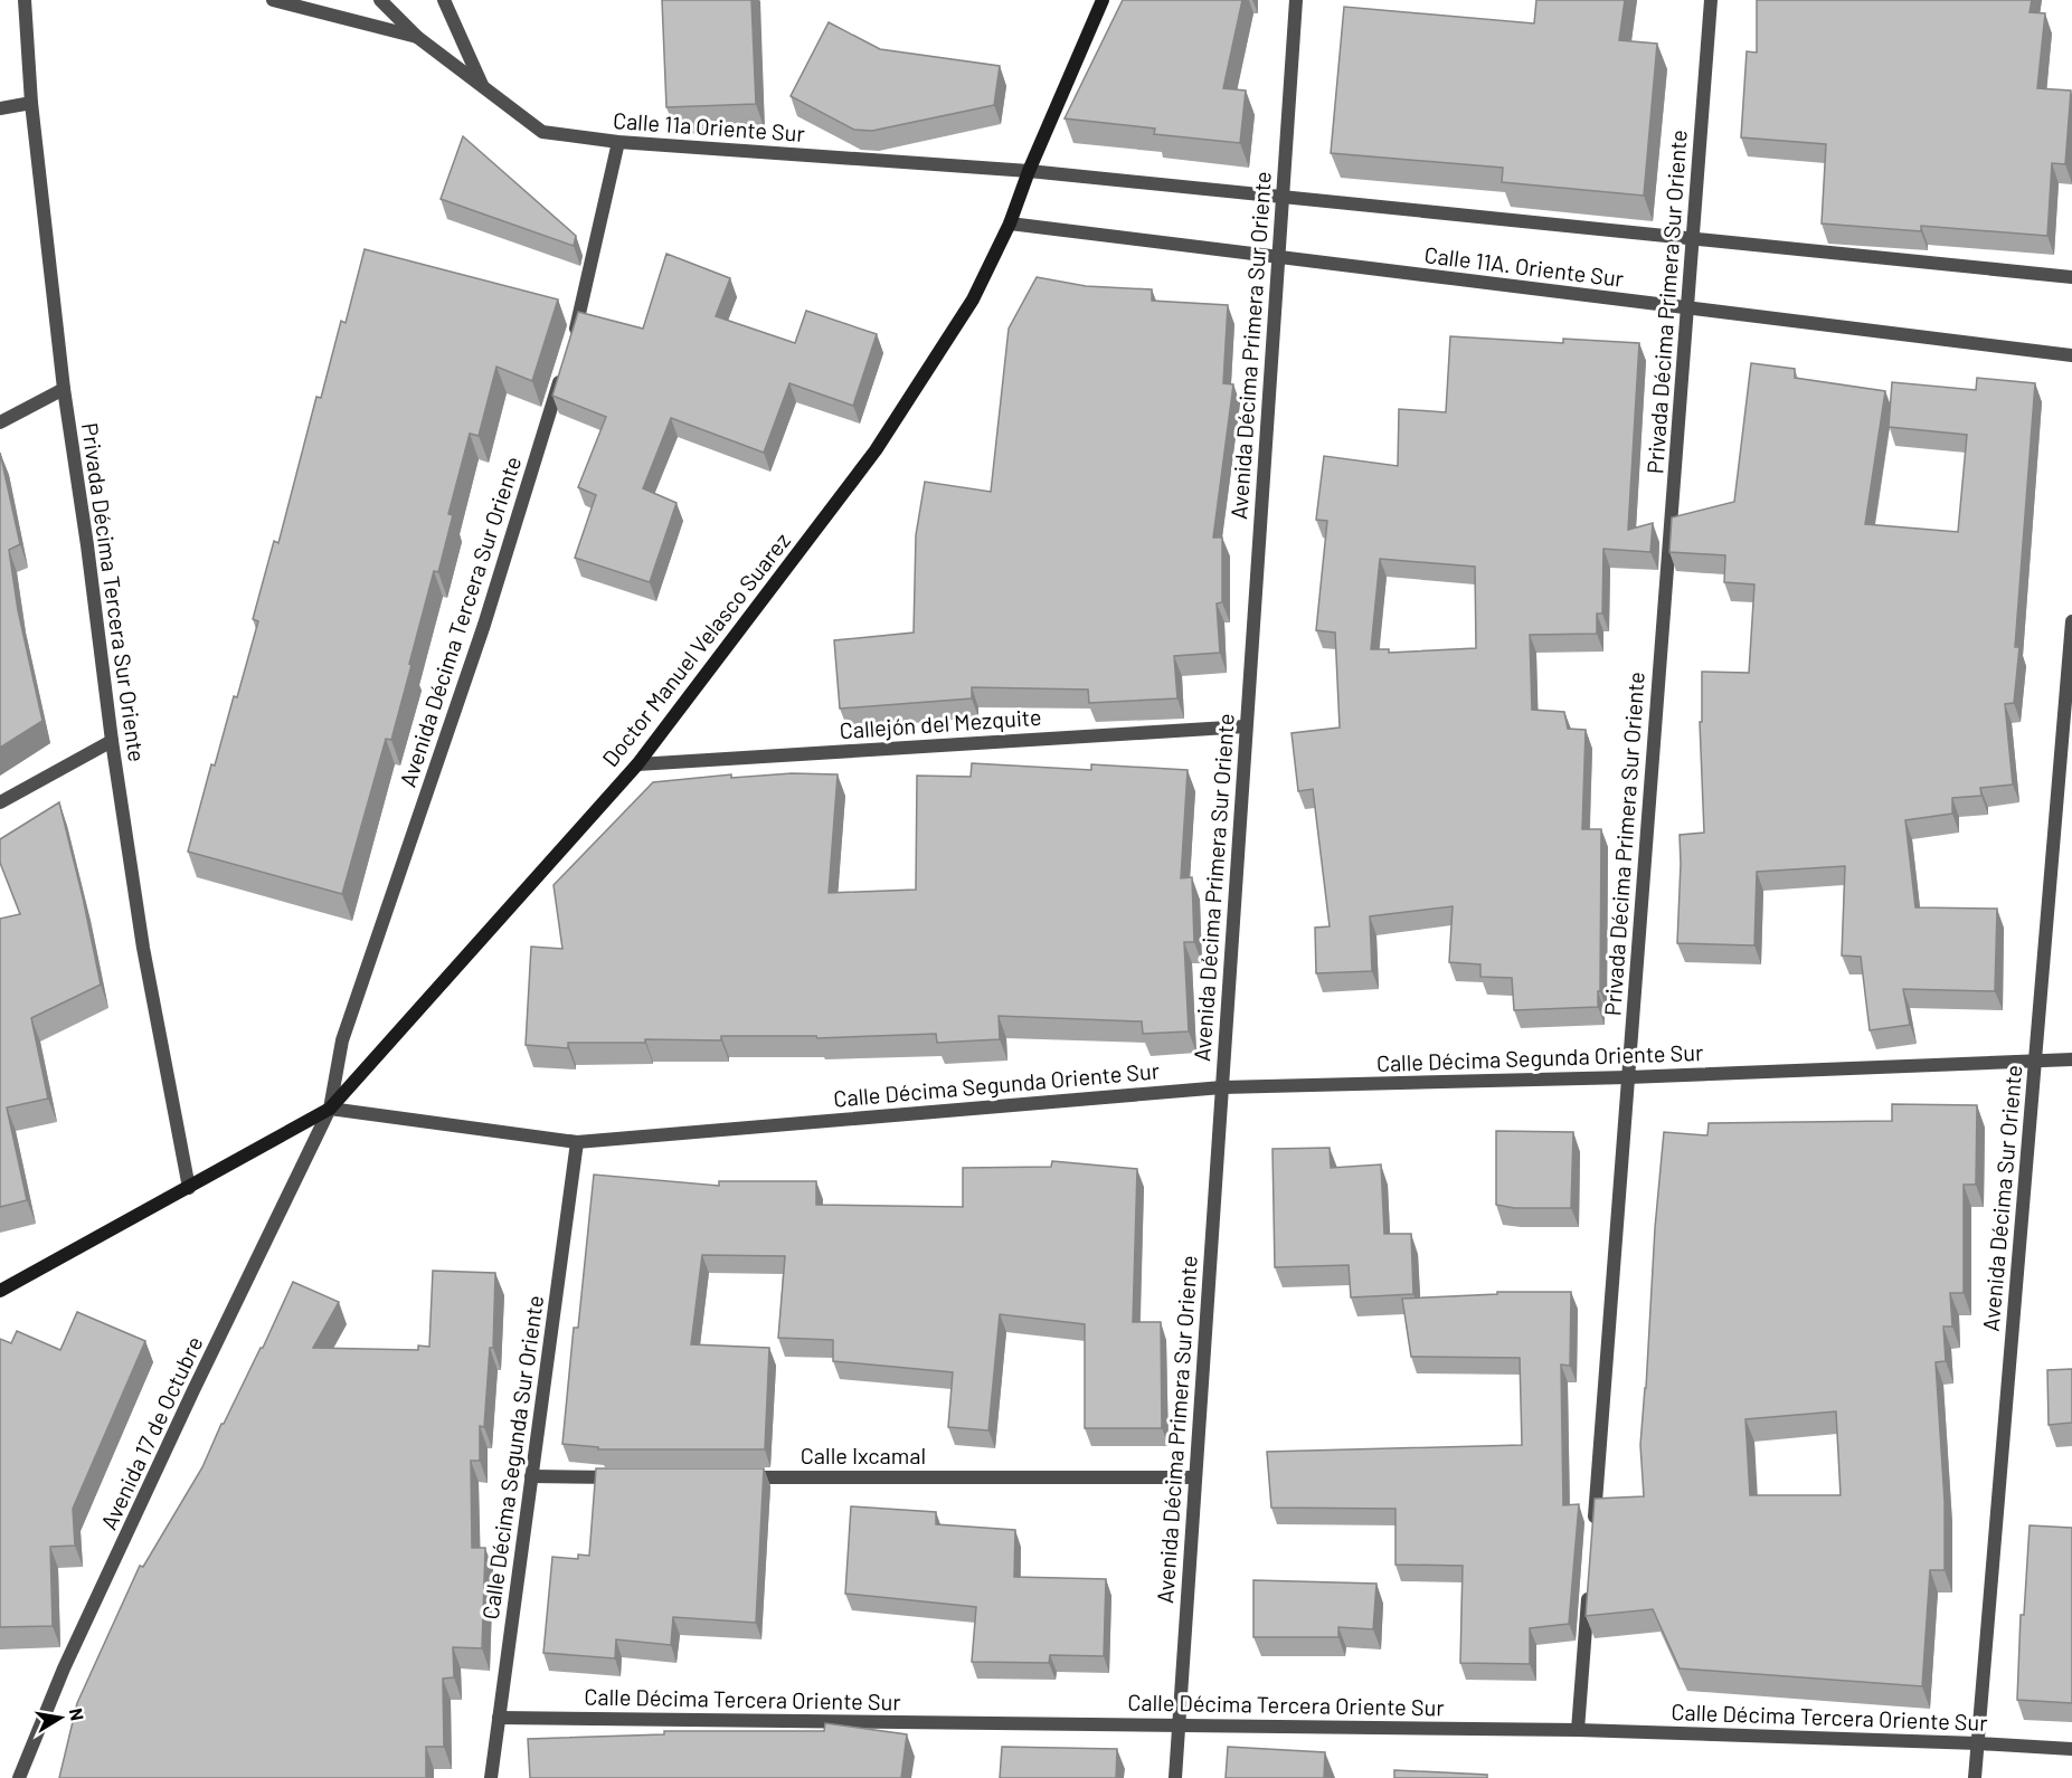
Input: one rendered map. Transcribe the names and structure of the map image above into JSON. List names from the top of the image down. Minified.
{"streets":{"street":["Calle 11a Oriente Sur","Calle 11A. Oriente Sur","Privada Décima Primera Sur Oriente","Avenida Décima Primera Sur Oriente","Privada Décima Tercera Sur Oriente","Avenida Décima Tercera Sur Oriente","Doctor Manuel Velasco Suarez","Callejón del Mezquite","Calle Décima Segunda Oriente Sur","Avenida Décima Sur Oriente","Avenida 17 de Octubre","Calle Ixcamal","Calle Décima Segunda Sur Oriente","Calle Décima Tercera Oriente Sur"]},"crossings":[["Calle 11a Oriente Sur","Calle 11A. Oriente Sur"],["Calle 11a Oriente Sur","Doctor Manuel Velasco Suarez"],["Calle 11A. Oriente Sur","Privada Décima Primera Sur Oriente"],["Calle 11A. Oriente Sur","Avenida Décima Primera Sur Oriente"],["Calle 11A. Oriente Sur","Doctor Manuel Velasco Suarez"],["Privada Décima Primera Sur Oriente","Calle Décima Segunda Oriente Sur"],["Avenida Décima Primera Sur Oriente","Callejón del Mezquite"],["Avenida Décima Primera Sur Oriente","Calle Décima Segunda Oriente Sur"],["Avenida Décima Primera Sur Oriente","Calle Ixcamal"],["Avenida Décima Primera Sur Oriente","Calle Décima Tercera Oriente Sur"],["Privada Décima Tercera Sur Oriente","Doctor Manuel Velasco Suarez"],["Avenida Décima Tercera Sur Oriente","Doctor Manuel Velasco Suarez"],["Avenida Décima Tercera Sur Oriente","Calle Décima Segunda Oriente Sur"],["Avenida Décima Tercera Sur Oriente","Avenida 17 de Octubre"],["Doctor Manuel Velasco Suarez","Callejón del Mezquite"],["Doctor Manuel Velasco Suarez","Calle Décima Segunda Oriente Sur"],["Doctor Manuel Velasco Suarez","Avenida 17 de Octubre"],["Calle Décima Segunda Oriente Sur","Avenida Décima Sur Oriente"],["Calle Décima Segunda Oriente Sur","Avenida 17 de Octubre"],["Calle Décima Segunda Oriente Sur","Calle Décima Segunda Sur Oriente"],["Avenida Décima Sur Oriente","Calle Décima Tercera Oriente Sur"],["Calle Décima Segunda Sur Oriente","Calle Décima Tercera Oriente Sur"]],"north":"right"}
